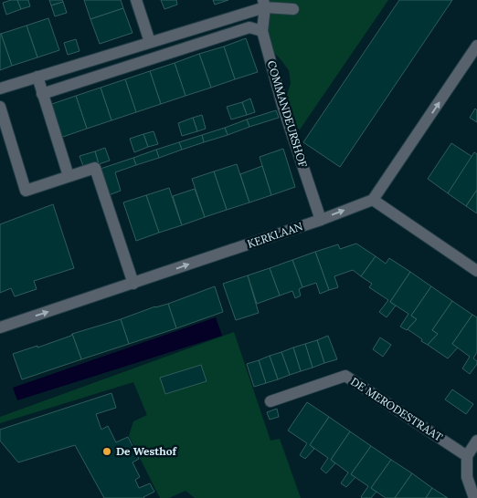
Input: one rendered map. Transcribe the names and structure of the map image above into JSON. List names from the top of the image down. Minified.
{"streets":{"street":["COMMANDEURSHOF","KERKLAAN","DE MERODESTRAAT"]},"crossings":[["COMMANDEURSHOF","KERKLAAN"]],"one_way":["KERKLAAN"],"places":["De Westhof"]}
